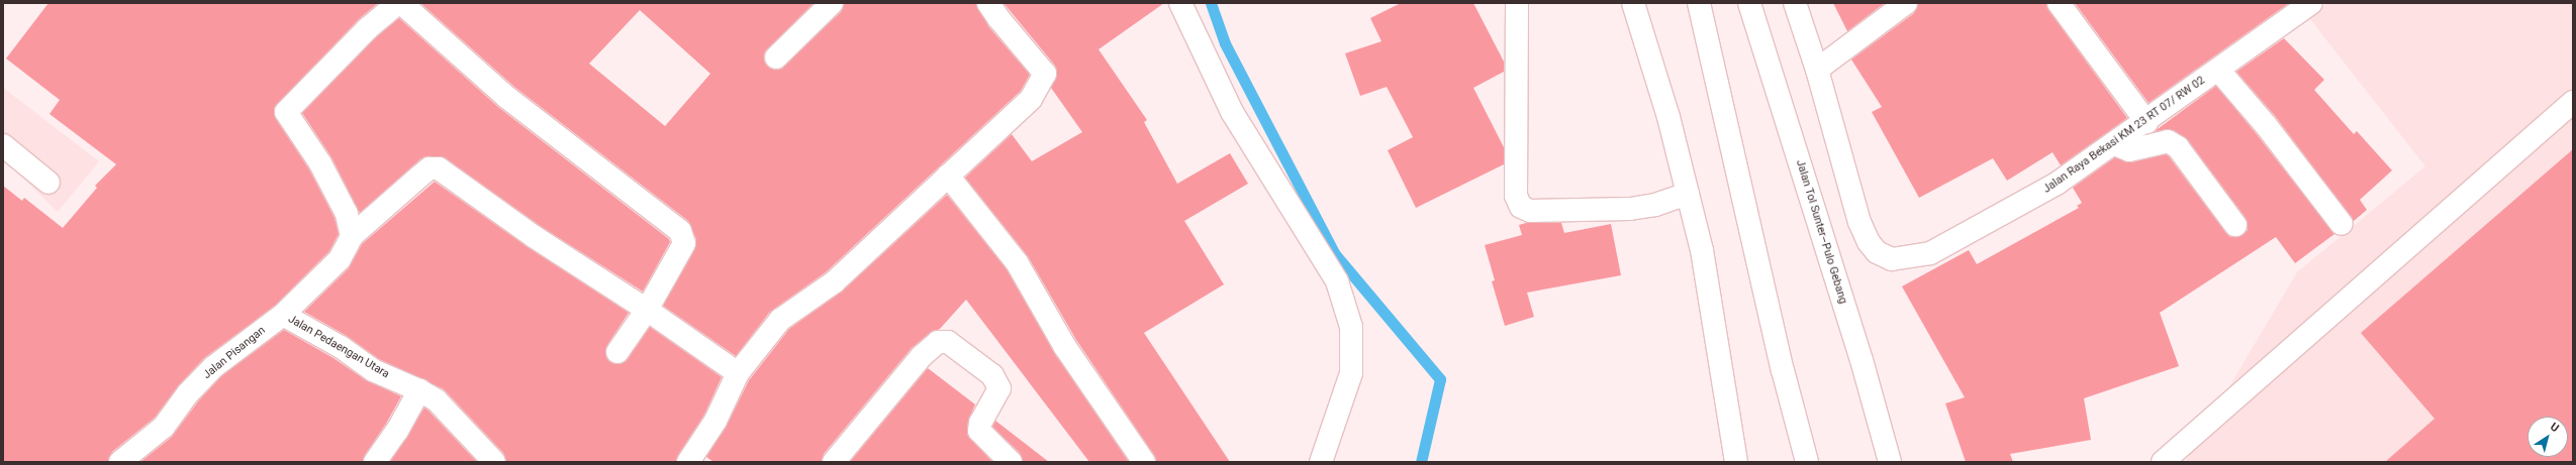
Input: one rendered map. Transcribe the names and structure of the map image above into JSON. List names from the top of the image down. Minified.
{"streets":{"main road":["Jalan Raya Bekasi KM 23 RT 07/ RW 02","Jalan Tol Sunter–Pulo Gebang","Jalan Pedaengan Utara","Jalan Pisangan"]},"crossings":[["Jalan Pedaengan Utara","Jalan Pisangan"]],"north":"top right"}
